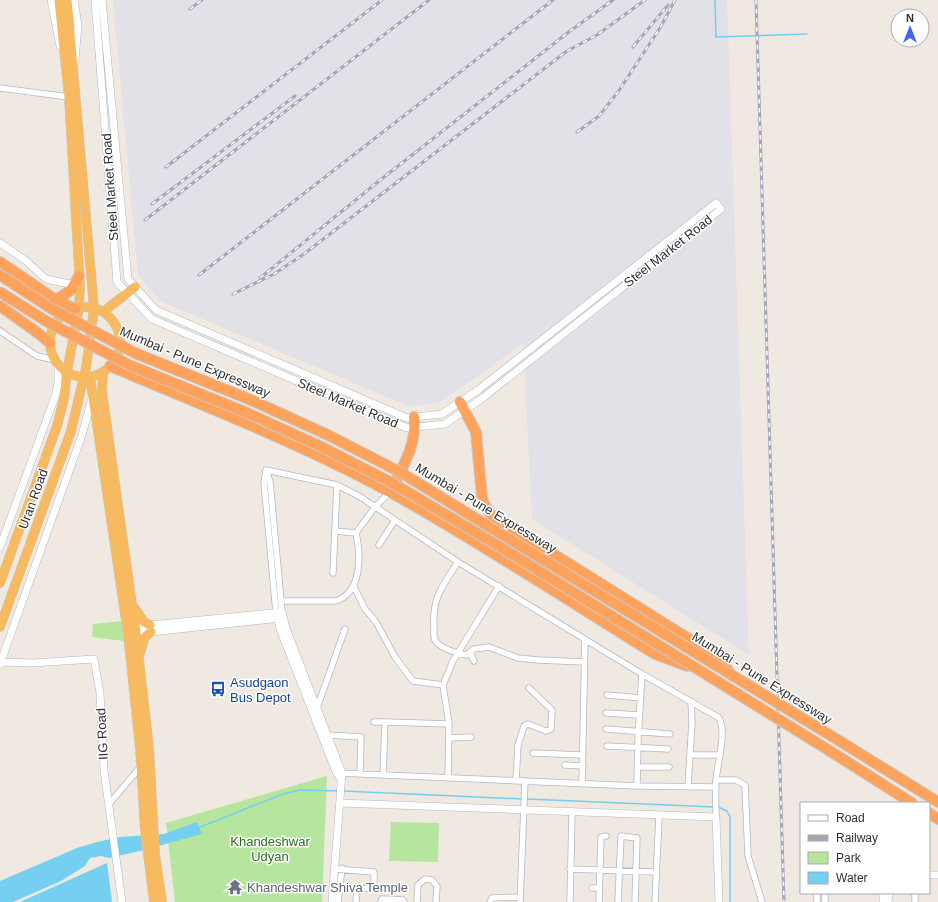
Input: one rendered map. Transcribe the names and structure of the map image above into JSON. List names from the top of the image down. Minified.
{"streets":{"highway":["Mumbai - Pune Expressway","Uran Road"],"street":["Steel Market Road","IIG Road"]},"parks":["Khandeshwar Udyan"],"places":{"bus stop":["Asudgaon Bus Depot"],"temple":["Khandeshwar Shiva Temple"]},"legend":["Road","Railway","Park","Water"],"north":"top"}
